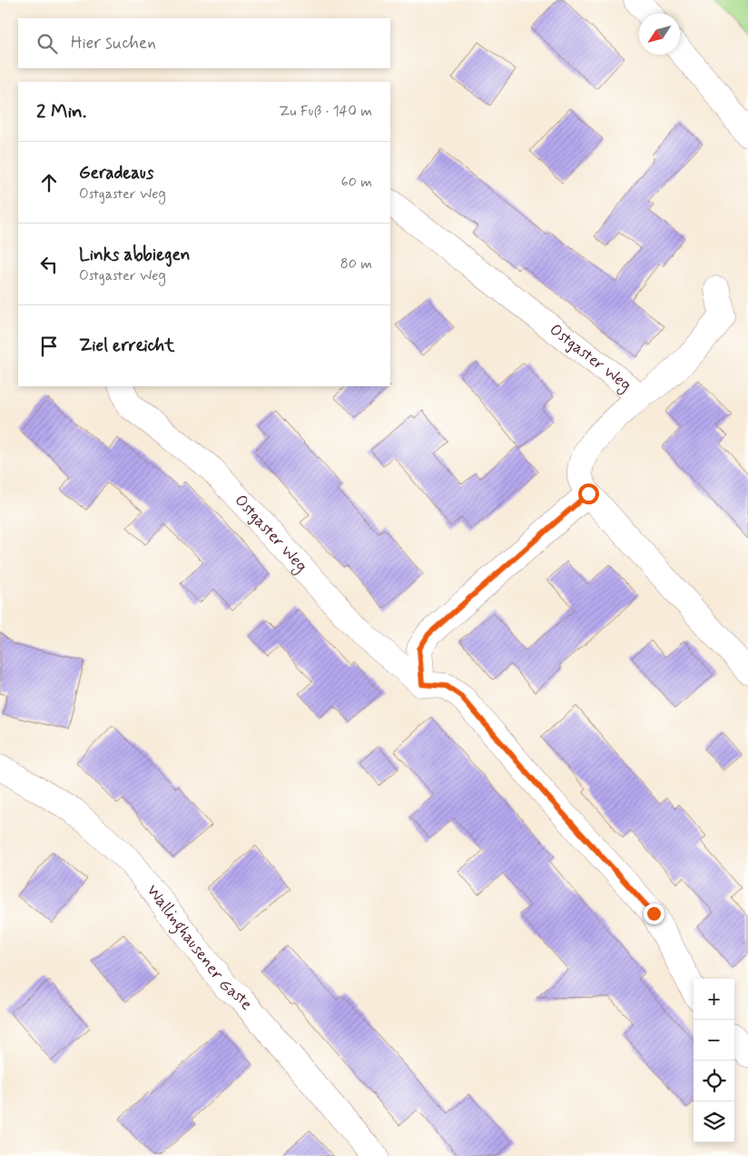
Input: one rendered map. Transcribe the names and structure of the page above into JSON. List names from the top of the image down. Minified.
{"streets":{"street":["Ostgaster Weg","Wallinghausener Gaste"]},"north":"bottom left","page":{"search":"Hier suchen","heading":["2 Min.","Zu Fuß · 140 m"],"list":[["Geradeaus","Ostgaster Weg","60 m"],["Links abbiegen","Ostgaster Weg","80 m"],"Ziel erreicht"],"map_buttons":["+","−"]}}
